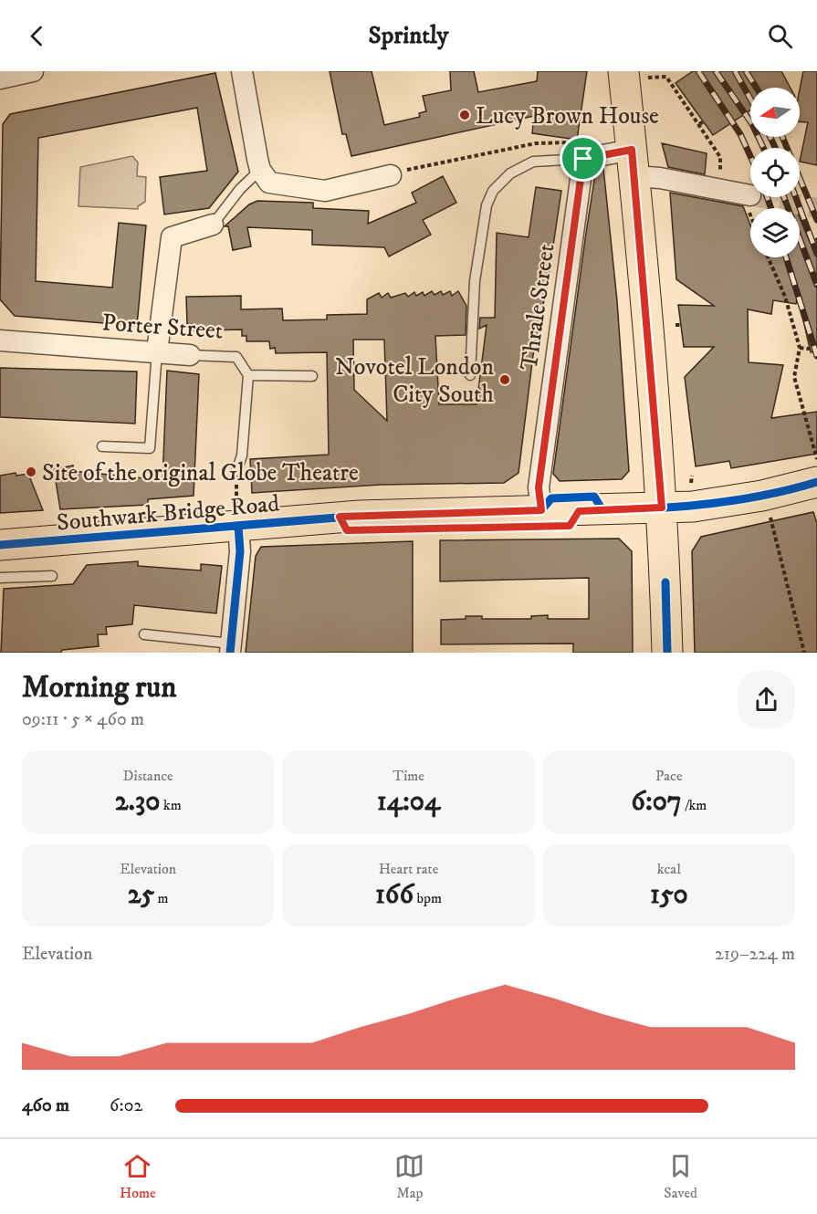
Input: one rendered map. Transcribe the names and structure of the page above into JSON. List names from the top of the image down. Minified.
{"streets":{"main road":["Southwark Bridge Road"],"street":["Thrale Street","Porter Street"]},"crossings":[["Thrale Street","Southwark Bridge Road"]],"places":["Lucy Brown House","Novotel London City South","Site of the original Globe Theatre"],"north":"left","page":{"header":"Sprintly","heading":["Morning run","09:11 · 5 × 460 m"],"stats":[["Distance","2.30 km"],["Time","14:04"],["Pace","6:07 /km"],["Elevation","25 m"],["Heart rate","166 bpm"],["kcal","150"]],"chart":["Elevation","219–224 m"],"list":[{"name":"460 m","note":"6:02"}],"tabs":["Home","Map","Saved"]}}
